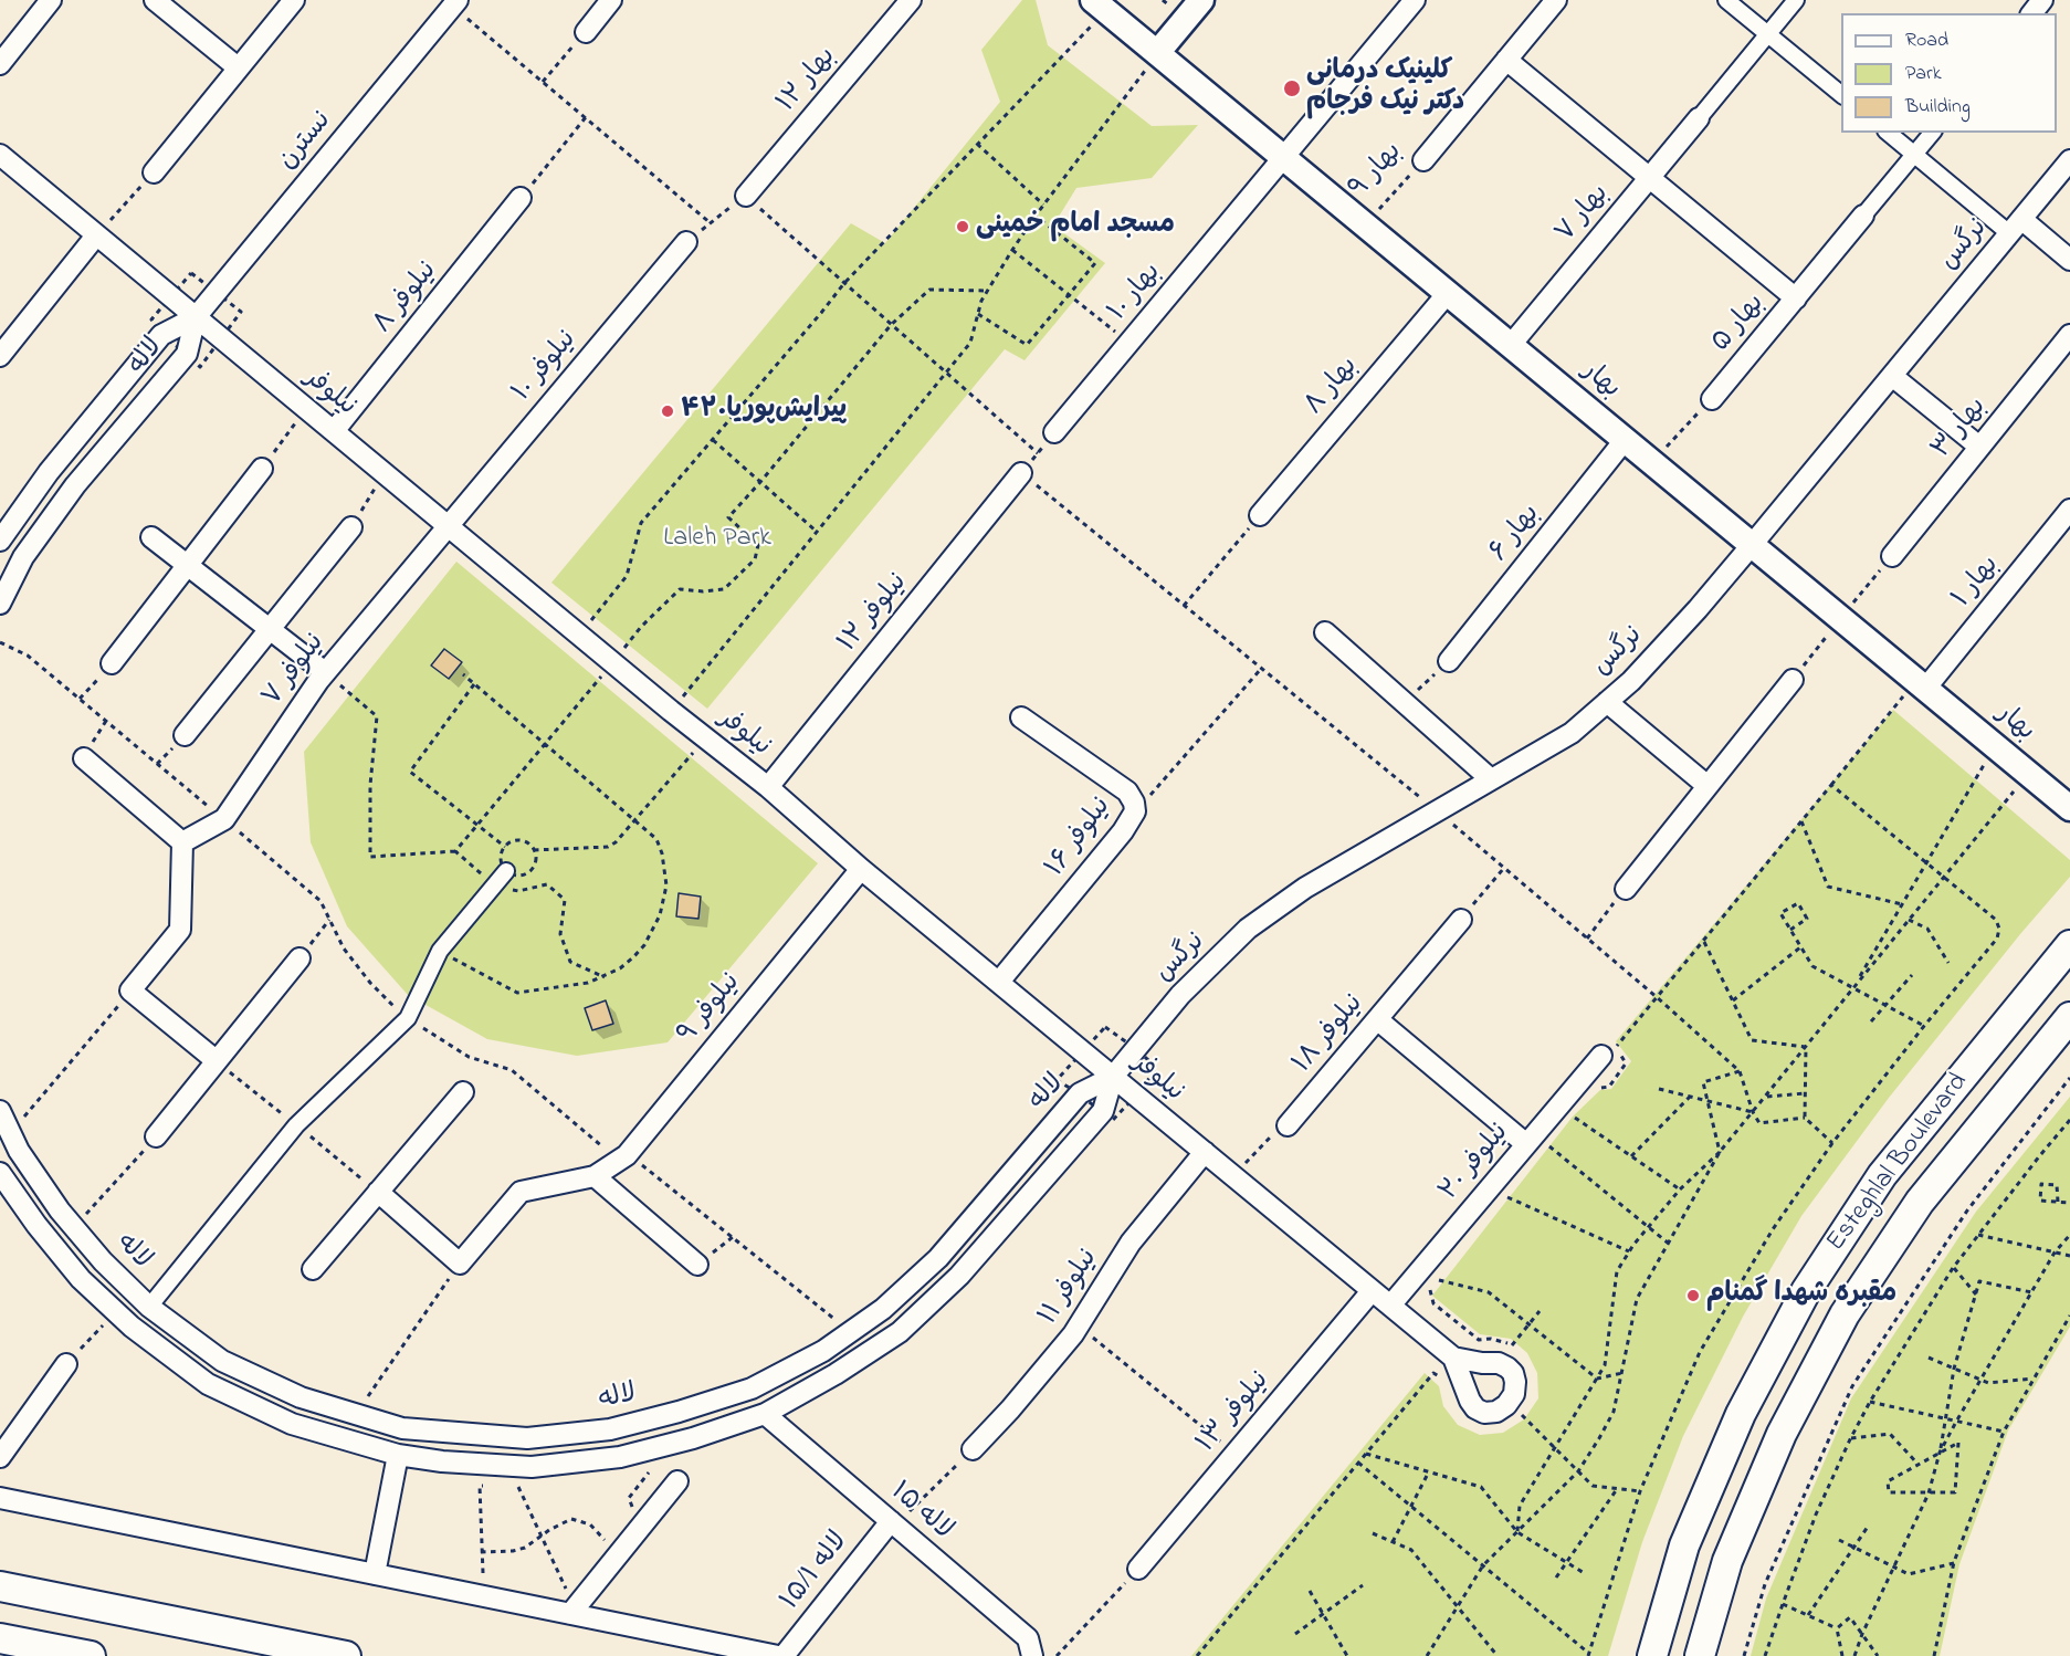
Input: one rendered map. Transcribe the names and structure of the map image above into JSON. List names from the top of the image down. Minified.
{"streets":{"main road":["Esteghlal Boulevard"],"street":["بهار ۱۲","نسترن","بهار ۹","بهار ۷","نرگس","بهار ۱۰","نیلوفر ۸","بهار ۵","لاله","نیلوفر ۱۰","بهار","بهار ۸","نیلوفر","بهار ۳","بهار ۶","بهار ۱","نیلوفر ۱۲","نیلوفر ۷","نیلوفر ۱۶","نیلوفر ۹","نیلوفر ۱۸","نیلوفر ۲۰","نیلوفر ۱۱","نیلوفر ۱۳","لاله ۱۵","لاله ۱۵/۱"]},"crossings":[["نسترن","لاله"],["نسترن","نیلوفر"],["بهار ۹","بهار"],["بهار ۷","بهار"],["نرگس","لاله"],["نرگس","بهار"],["نرگس","نیلوفر"],["بهار ۱۰","بهار"],["نیلوفر ۸","نیلوفر"],["لاله","نیلوفر"],["لاله","لاله ۱۵"],["نیلوفر ۱۰","نیلوفر"],["نیلوفر ۱۰","نیلوفر ۷"],["بهار","بهار ۸"],["بهار","بهار ۶"],["بهار","بهار ۱"],["نیلوفر","نیلوفر ۱۲"],["نیلوفر","نیلوفر ۷"],["نیلوفر","نیلوفر ۱۶"],["نیلوفر","نیلوفر ۹"],["نیلوفر","نیلوفر ۲۰"],["نیلوفر","نیلوفر ۱۱"],["نیلوفر","نیلوفر ۱۳"],["لاله ۱۵","لاله ۱۵/۱"]],"parks":["Laleh Park"],"places":["کلینیک درمانی دکتر نیک فرجام","مسجد امام خمینی","پیرایش‌پوریا۴۲۰","مقبره شهدا گمنام"],"legend":["Road","Park","Building"]}
